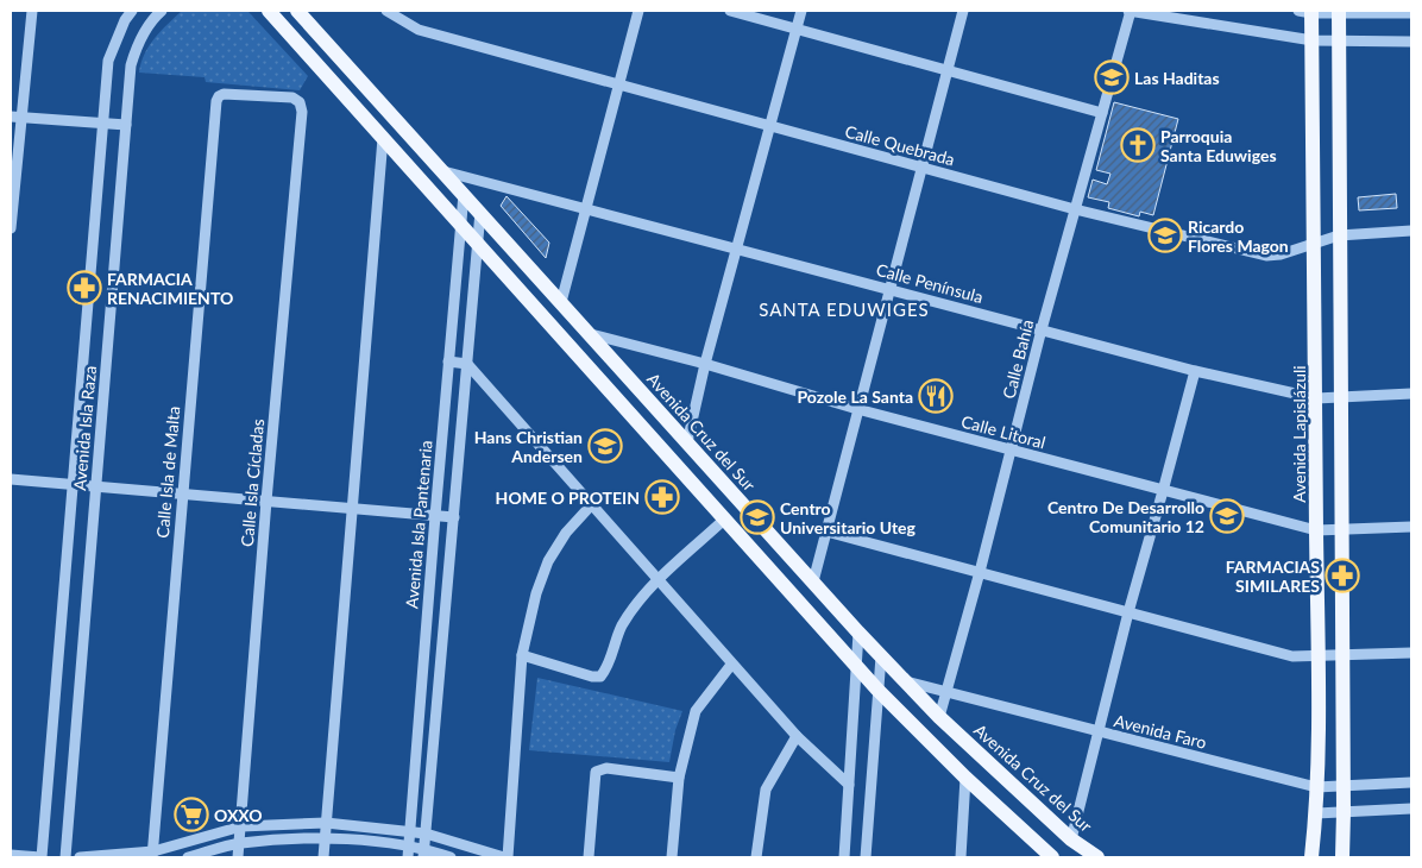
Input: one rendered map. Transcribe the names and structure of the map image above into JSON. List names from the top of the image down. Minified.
{"streets":{"main road":["Avenida Cruz del Sur","Avenida Lapislázuli"],"street":["Calle Quebrada","Calle Península","Calle Bahía","Avenida Isla Raza","Calle Litoral","Calle Isla de Malta","Calle Isla Cícladas","Avenida Isla Pantenaria","Avenida Faro"]},"crossings":[["Calle Quebrada","Calle Bahía"],["Calle Quebrada","Avenida Lapislázuli"],["Calle Península","Calle Bahía"],["Calle Península","Avenida Cruz del Sur"],["Calle Península","Avenida Lapislázuli"],["Calle Bahía","Avenida Cruz del Sur"],["Calle Bahía","Calle Litoral"],["Calle Bahía","Avenida Faro"],["Avenida Cruz del Sur","Calle Litoral"],["Avenida Cruz del Sur","Avenida Isla Pantenaria"],["Avenida Cruz del Sur","Avenida Faro"],["Calle Litoral","Avenida Lapislázuli"],["Avenida Lapislázuli","Avenida Faro"],["Calle Isla de Malta","Calle Isla Cícladas"]],"districts":["SANTA EDUWIGES"],"places":{"school or university":["Las Haditas","Ricardo Flores Magon","Hans Christian Andersen","Centro De Desarrollo Comunitario 12","Centro Universitario Uteg"],"church":["Parroquia Santa Eduwiges"],"pharmacy":["FARMACIA RENACIMIENTO","HOME O PROTEIN","FARMACIAS SIMILARES"],"restaurant":["Pozole La Santa"],"supermarket":["OXXO"]}}
